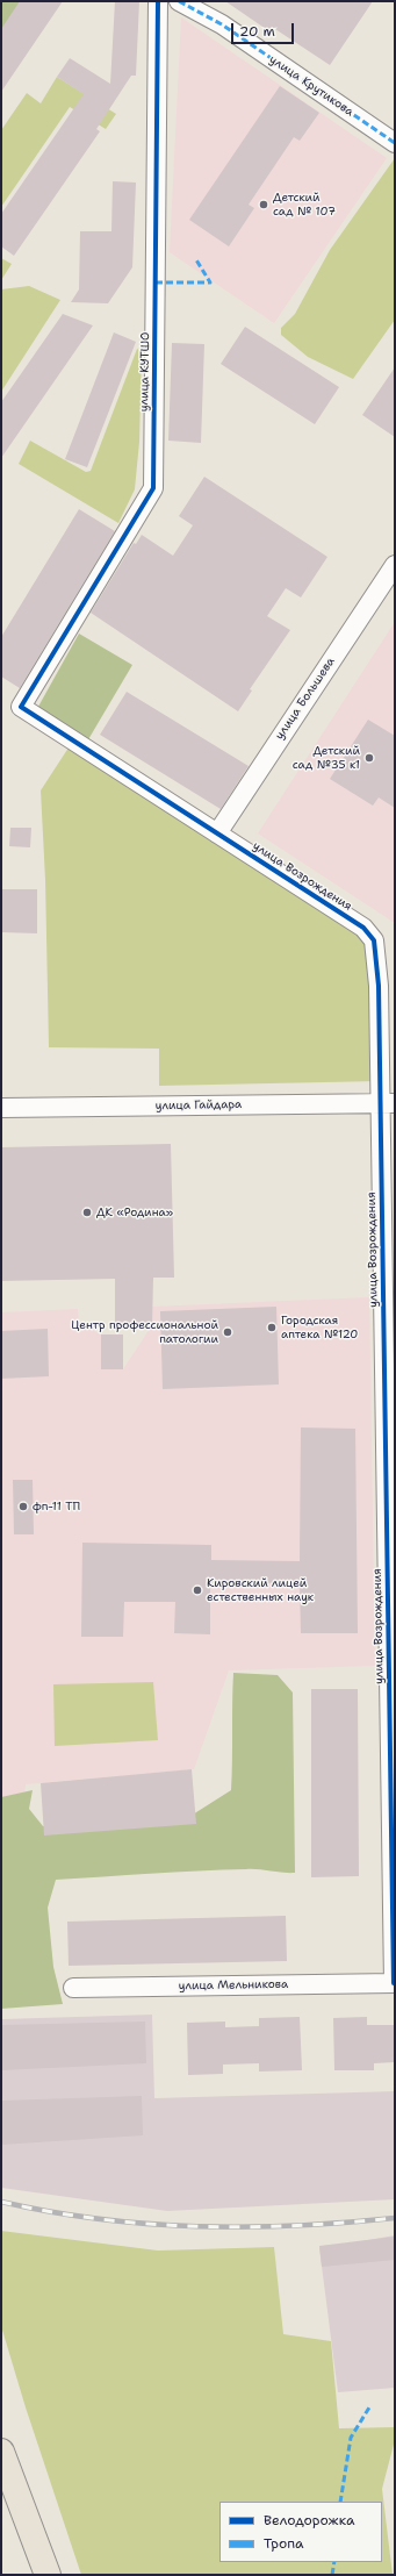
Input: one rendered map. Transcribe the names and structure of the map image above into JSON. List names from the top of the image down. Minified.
{"streets":{"street":["улица Крутикова","улица КУТШО","улица Большева","улица Возрождения","улица Гайдара","улица Мельникова"]},"crossings":[["улица КУТШО","улица Возрождения"],["улица Большева","улица Возрождения"],["улица Возрождения","улица Гайдара"],["улица Возрождения","улица Мельникова"]],"places":["Детский сад № 107","Детский сад №35 к1","ДК «Родина»","Городская аптека №120","Центр профессиональной патологии","фп-11 ТП","Кировский лицей естественных наук"],"legend":["Велодорожка","Тропа"],"scale_bar":"20 m"}
